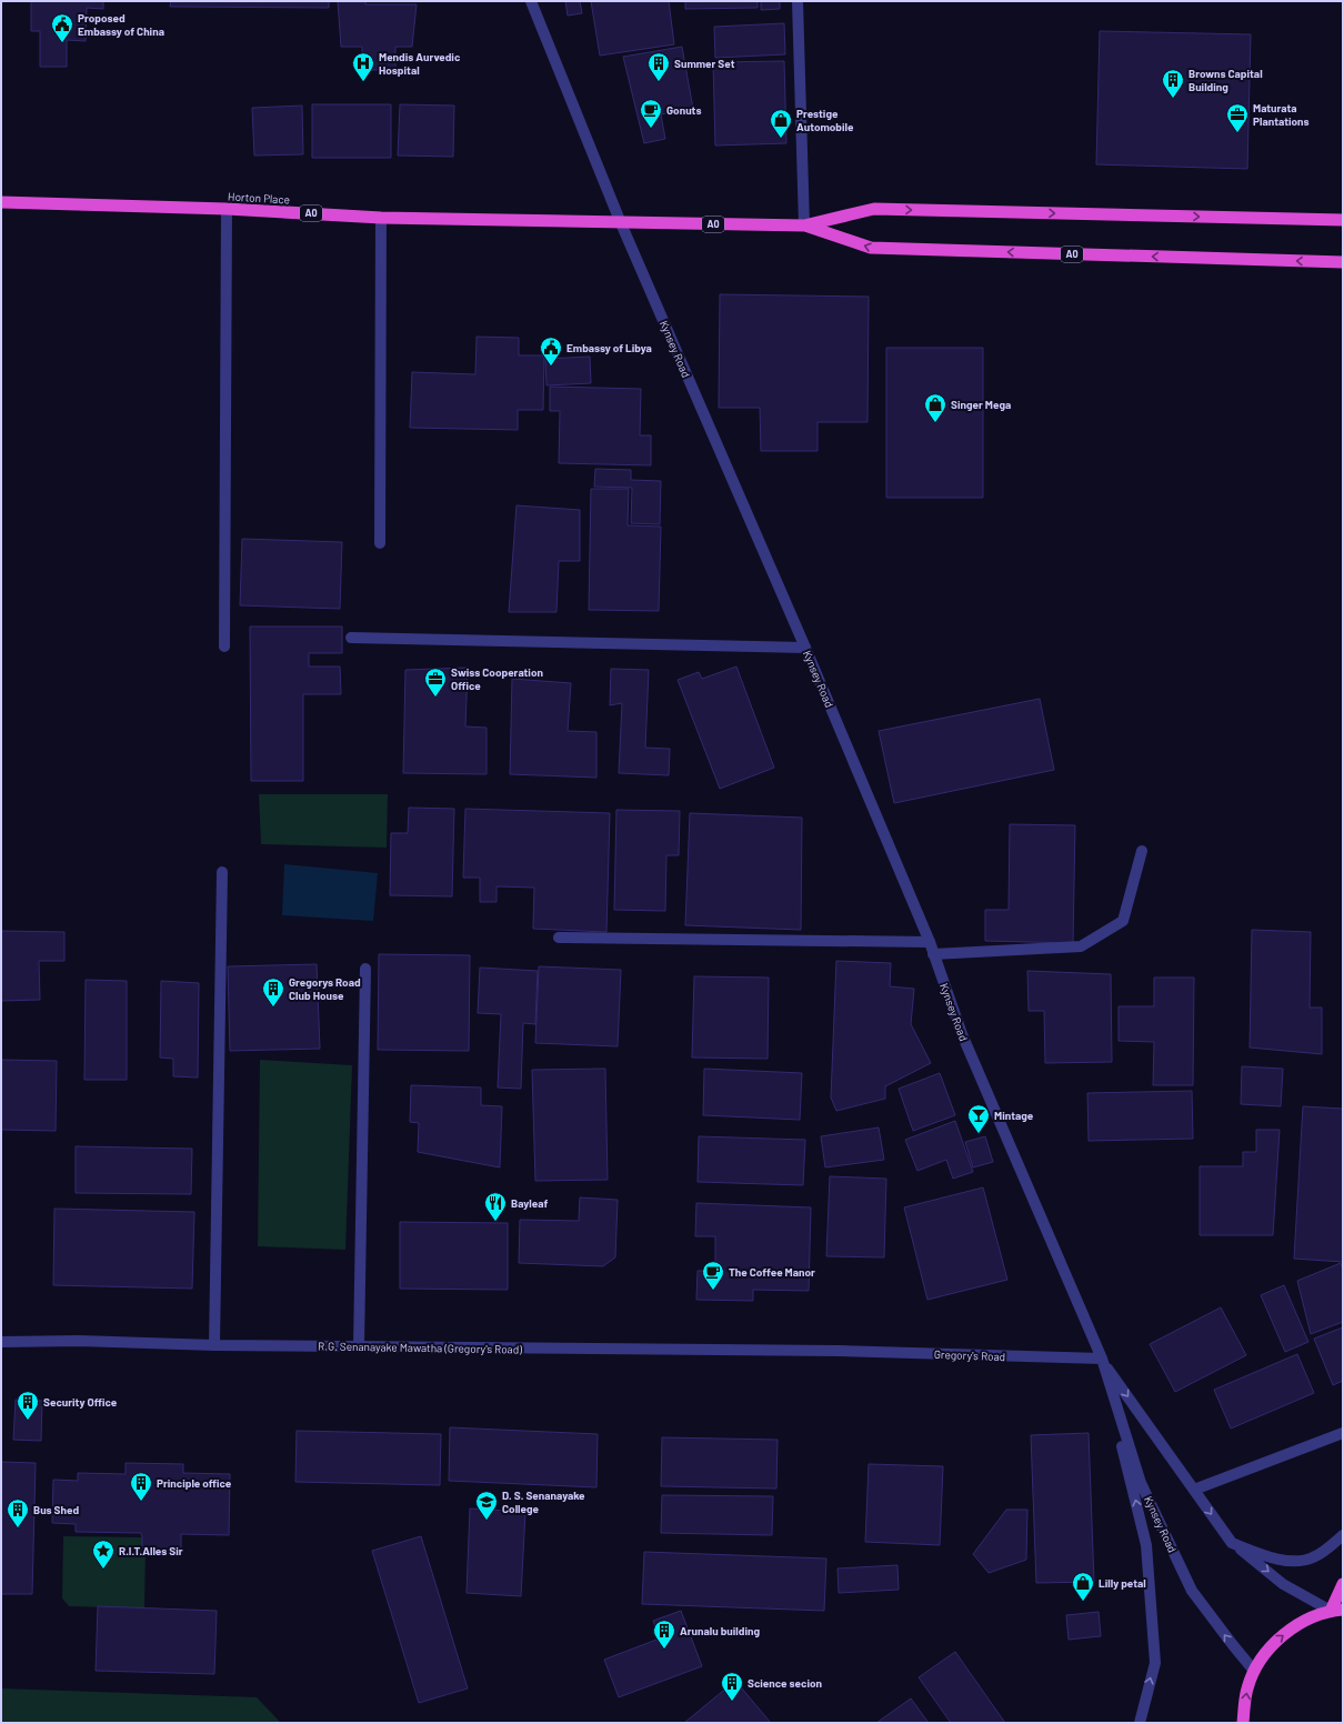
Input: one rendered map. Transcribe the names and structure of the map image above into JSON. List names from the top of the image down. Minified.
{"streets":{"highway":["Horton Place","A0"],"street":["Kynsey Road","R.G. Senanayake Mawatha (Gregory's Road)","Gregory's Road"]},"crossings":[["Horton Place","A0"],["Horton Place","Kynsey Road"],["A0","Kynsey Road"],["Kynsey Road","Gregory's Road"],["R.G. Senanayake Mawatha (Gregory's Road)","Gregory's Road"]],"places":{"public building":["Proposed Embassy of China","Embassy of Libya"],"hospital":["Mendis Aurvedic Hospital"],"building":["Summer Set","Browns Capital Building","Gregorys Road Club House","Security Office","Principle office","Bus Shed","Arunalu building","Science secion"],"cafe":["Gonuts","The Coffee Manor"],"office":["Maturata Plantations","Swiss Cooperation Office"],"shop":["Prestige Automobile","Singer Mega","Lilly petal"],"bar":["Mintage"],"restaurant":["Bayleaf"],"school or university":["D. S. Senanayake College"],"place":["R.I.T.Alles Sir"]}}
